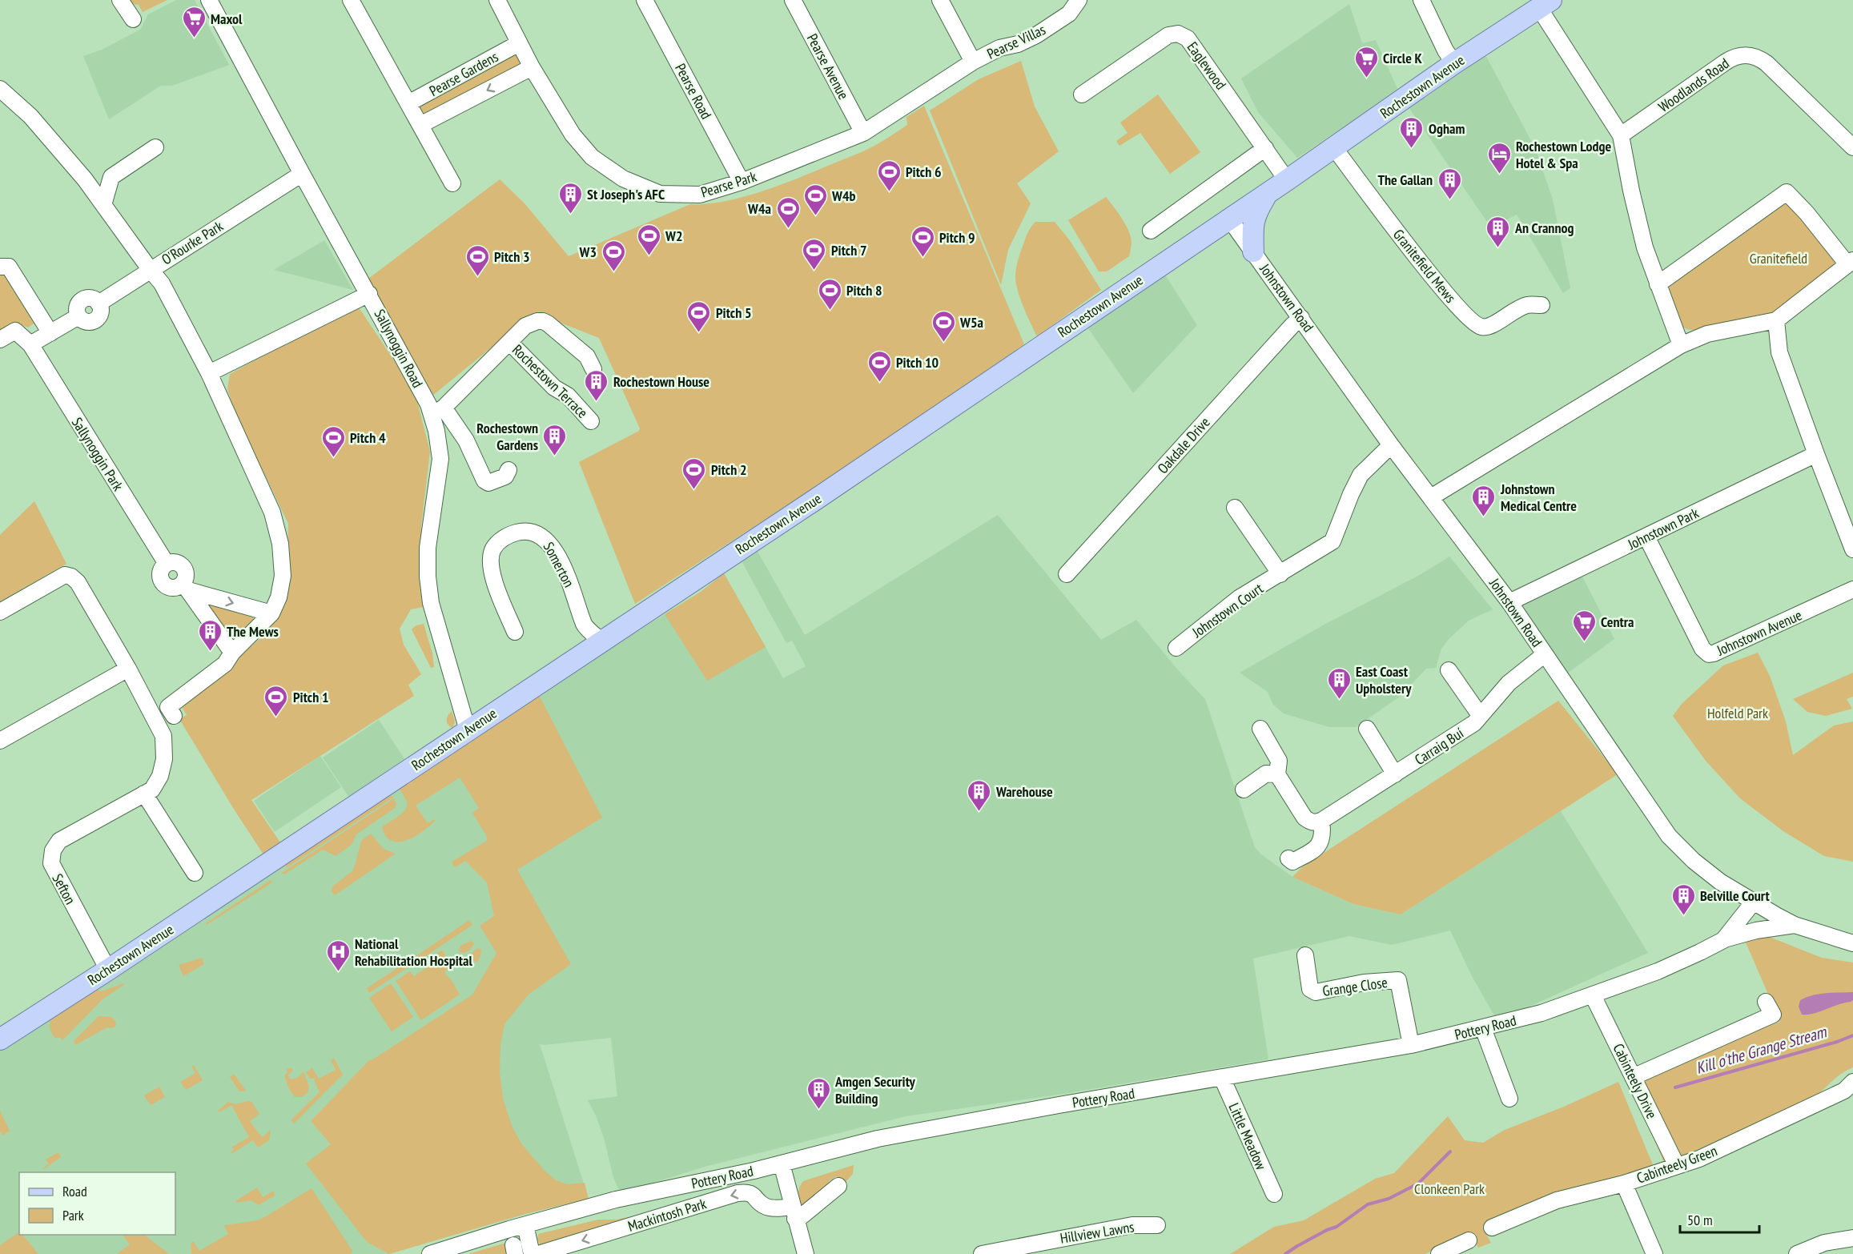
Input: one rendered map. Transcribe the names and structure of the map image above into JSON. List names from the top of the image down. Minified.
{"streets":{"main road":["Rochestown Avenue"],"street":["Pearse Villas","Eaglewood","Pearse Avenue","Pearse Gardens","Woodlands Road","Pearse Road","Pearse Park","O'Rourke Park","Granitefield Mews","Johnstown Road","Sallynoggin Road","Rochestown Terrace","Oakdale Drive","Sallynoggin Park","Johnstown Park","Somerton","Johnstown Court","Johnstown Avenue","Carraig Buí","Sefton","Grange Close","Pottery Road","Cabinteely Drive","Little Meadow","Cabinteely Green","Mackintosh Park","Hillview Lawns"]},"crossings":[["Pearse Villas","Pearse Park"],["Eaglewood","Rochestown Avenue"],["Pearse Avenue","Pearse Park"],["Pearse Gardens","Pearse Park"],["Rochestown Avenue","Granitefield Mews"],["Rochestown Avenue","Johnstown Road"],["Rochestown Avenue","Sallynoggin Road"],["Rochestown Avenue","Somerton"],["Rochestown Avenue","Sefton"],["Pearse Road","Pearse Park"],["O'Rourke Park","Sallynoggin Road"],["Johnstown Road","Oakdale Drive"],["Johnstown Road","Johnstown Park"],["Johnstown Road","Johnstown Court"],["Johnstown Road","Carraig Buí"],["Johnstown Road","Pottery Road"],["Sallynoggin Road","Rochestown Terrace"],["Johnstown Park","Johnstown Avenue"],["Grange Close","Pottery Road"],["Pottery Road","Cabinteely Drive"],["Pottery Road","Little Meadow"],["Cabinteely Drive","Cabinteely Green"]],"one_way":["Mackintosh Park"],"water":["Kill o'the Grange Stream"],"parks":["Granitefield","Holfeld Park","Clonkeen Park"],"places":{"supermarket":["Maxol","Circle K","Centra"],"building":["Ogham","The Gallan","St Joseph's AFC","An Crannog","Rochestown House","Rochestown Gardens","Johnstown Medical Centre","The Mews","East Coast Upholstery","Warehouse","Belville Court","Amgen Security Building"],"hotel":["Rochestown Lodge Hotel & Spa"],"sports":["Pitch 6","W4b","W4a","W2","Pitch 9","Pitch 7","W3","Pitch 3","Pitch 8","Pitch 5","W5a","Pitch 10","Pitch 4","Pitch 2","Pitch 1"],"hospital":["National Rehabilitation Hospital"]},"legend":["Road","Park"],"scale_bar":"50 m"}
